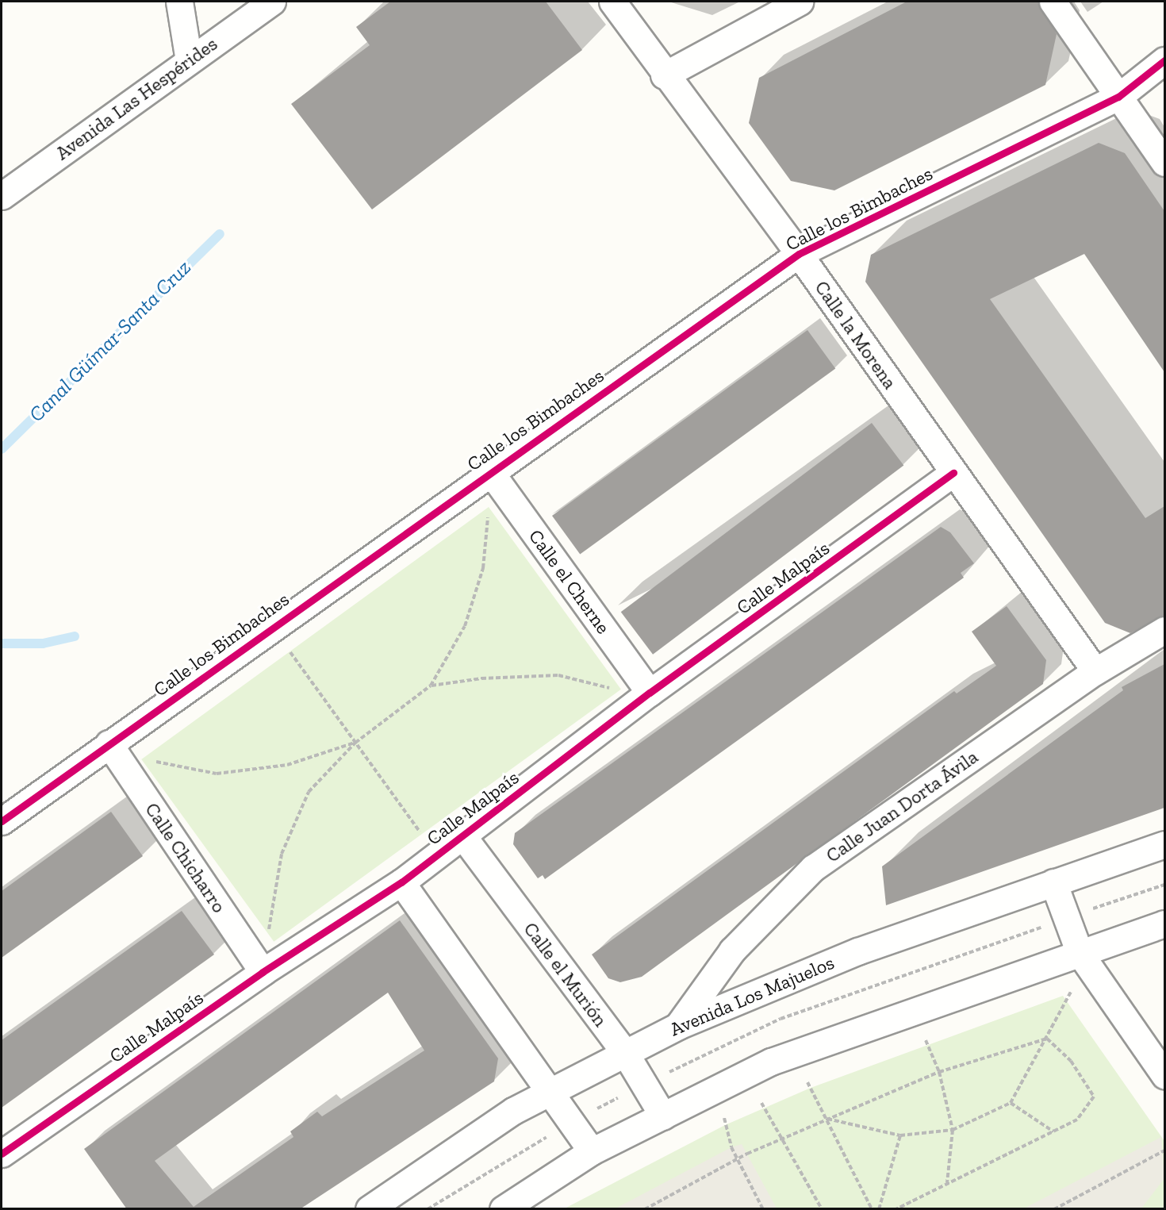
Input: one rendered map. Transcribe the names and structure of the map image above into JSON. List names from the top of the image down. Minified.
{"streets":{"street":["Avenida Las Hespérides","Calle los Bimbaches","Calle la Morena","Calle Malpaís","Calle el Cherne","Calle Juan Dorta Ávila","Calle Chicharro","Calle el Murión","Avenida Los Majuelos"]},"crossings":[["Calle los Bimbaches","Calle la Morena"],["Calle los Bimbaches","Calle el Cherne"],["Calle los Bimbaches","Calle Chicharro"],["Calle la Morena","Calle Malpaís"],["Calle la Morena","Calle Juan Dorta Ávila"],["Calle Malpaís","Calle el Cherne"],["Calle Malpaís","Calle Chicharro"],["Calle Malpaís","Calle el Murión"],["Calle Juan Dorta Ávila","Avenida Los Majuelos"],["Calle el Murión","Avenida Los Majuelos"]],"water":["Canal Güímar-Santa Cruz"]}
